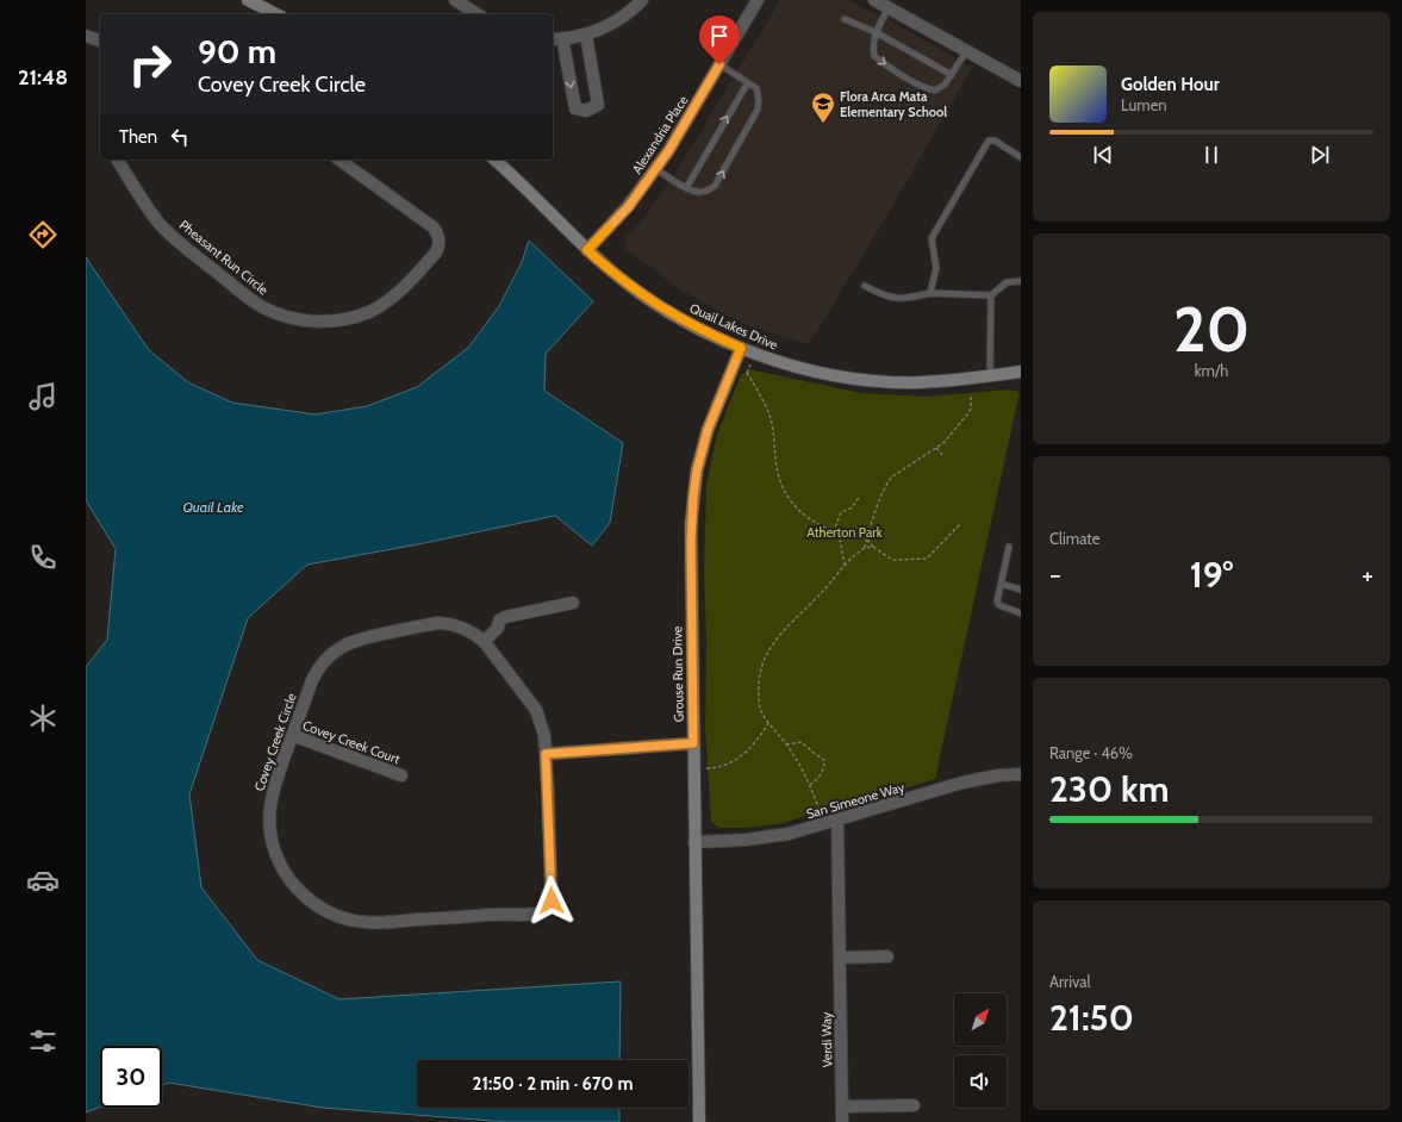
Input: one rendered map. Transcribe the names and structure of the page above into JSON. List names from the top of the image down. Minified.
{"streets":{"street":["Alexandria Place","Pheasant Run Circle","Quail Lakes Drive","Grouse Run Drive","Covey Creek Circle","Covey Creek Court","San Simeone Way","Verdi Way"]},"crossings":[["Alexandria Place","Quail Lakes Drive"],["Quail Lakes Drive","Grouse Run Drive"],["Grouse Run Drive","San Simeone Way"],["Covey Creek Circle","Covey Creek Court"],["San Simeone Way","Verdi Way"]],"water":["Quail Lake"],"parks":["Atherton Park"],"places":{"school or university":["Flora Arca Mata Elementary School"]},"north":"top right","page":{"tabs":"21:48","turn":["90 m","Covey Creek Circle"],"song":["Golden Hour","Lumen"],"then":"Then","tile":[["20","km/h"],"Climate",["Range · 46%","230 km"],["Arrival","21:50"]],"heat":["−","19°","+"],"limit":"30","trip":"21:50 · 2 min · 670 m"}}
